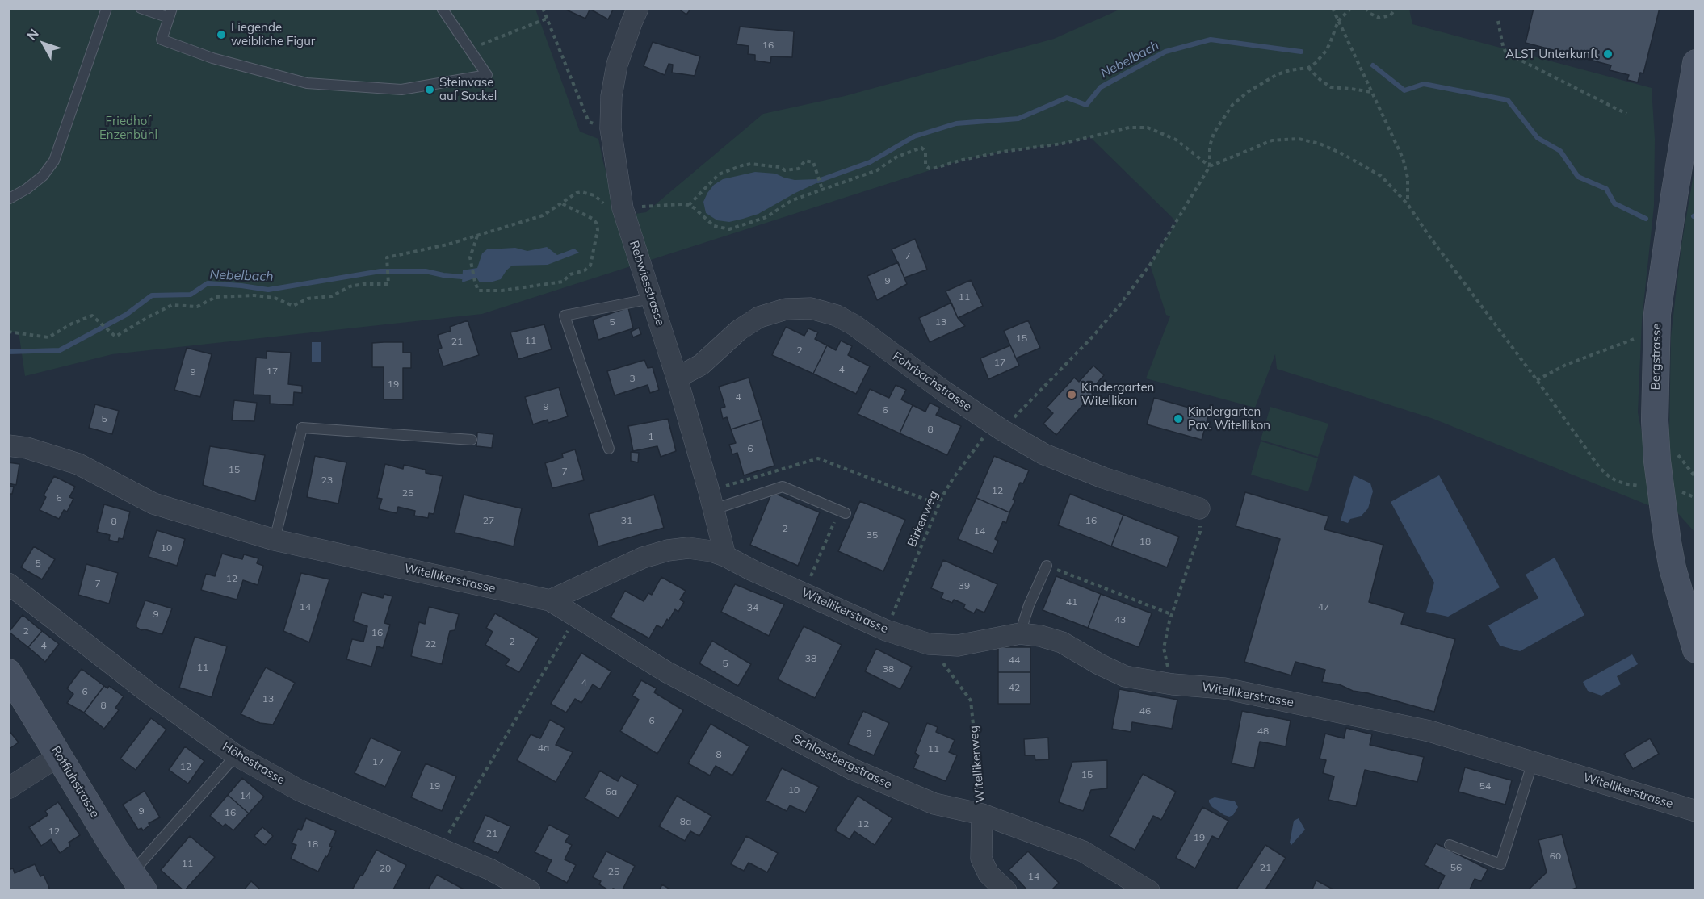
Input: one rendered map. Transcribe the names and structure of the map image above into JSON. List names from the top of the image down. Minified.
{"streets":{"main road":["Bergstrasse","Rotfluhstrasse"],"street":["Rebwiesstrasse","Fohrbachstrasse","Witellikerstrasse","Schlossbergstrasse","Höhestrasse","Witellikerweg"],"path":["Birkenweg"]},"crossings":[["Rebwiesstrasse","Fohrbachstrasse"],["Rebwiesstrasse","Witellikerstrasse"],["Fohrbachstrasse","Birkenweg"],["Birkenweg","Witellikerstrasse"],["Witellikerstrasse","Schlossbergstrasse"],["Witellikerstrasse","Witellikerweg"],["Schlossbergstrasse","Witellikerweg"]],"water":["Nebelbach"],"parks":["Friedhof Enzenbühl"],"places":["Liegende weibliche Figur","ALST Unterkunft","Steinvase auf Sockel","Kindergarten Witellikon","Kindergarten Pav. Witellikon"],"house_numbers":["16","7","9","11","5","13","15","11","21","2","17","4","17","9","3","19","4","9","6","5","8","1","6","15","7","23","12","25","6","27","31","16","8","2","14","35","18","10","5","12","7","39","41","14","47","34","9","43","2","16","2","22","4","38","44","5","11","38","4","42","6","13","8","46","6","48","9","4a","11","8","17","12","15","19","54","10","6a","14","9","16","8a","12","12","21","19","18","60","11","21","56","20","25","14"],"north":"top left"}
